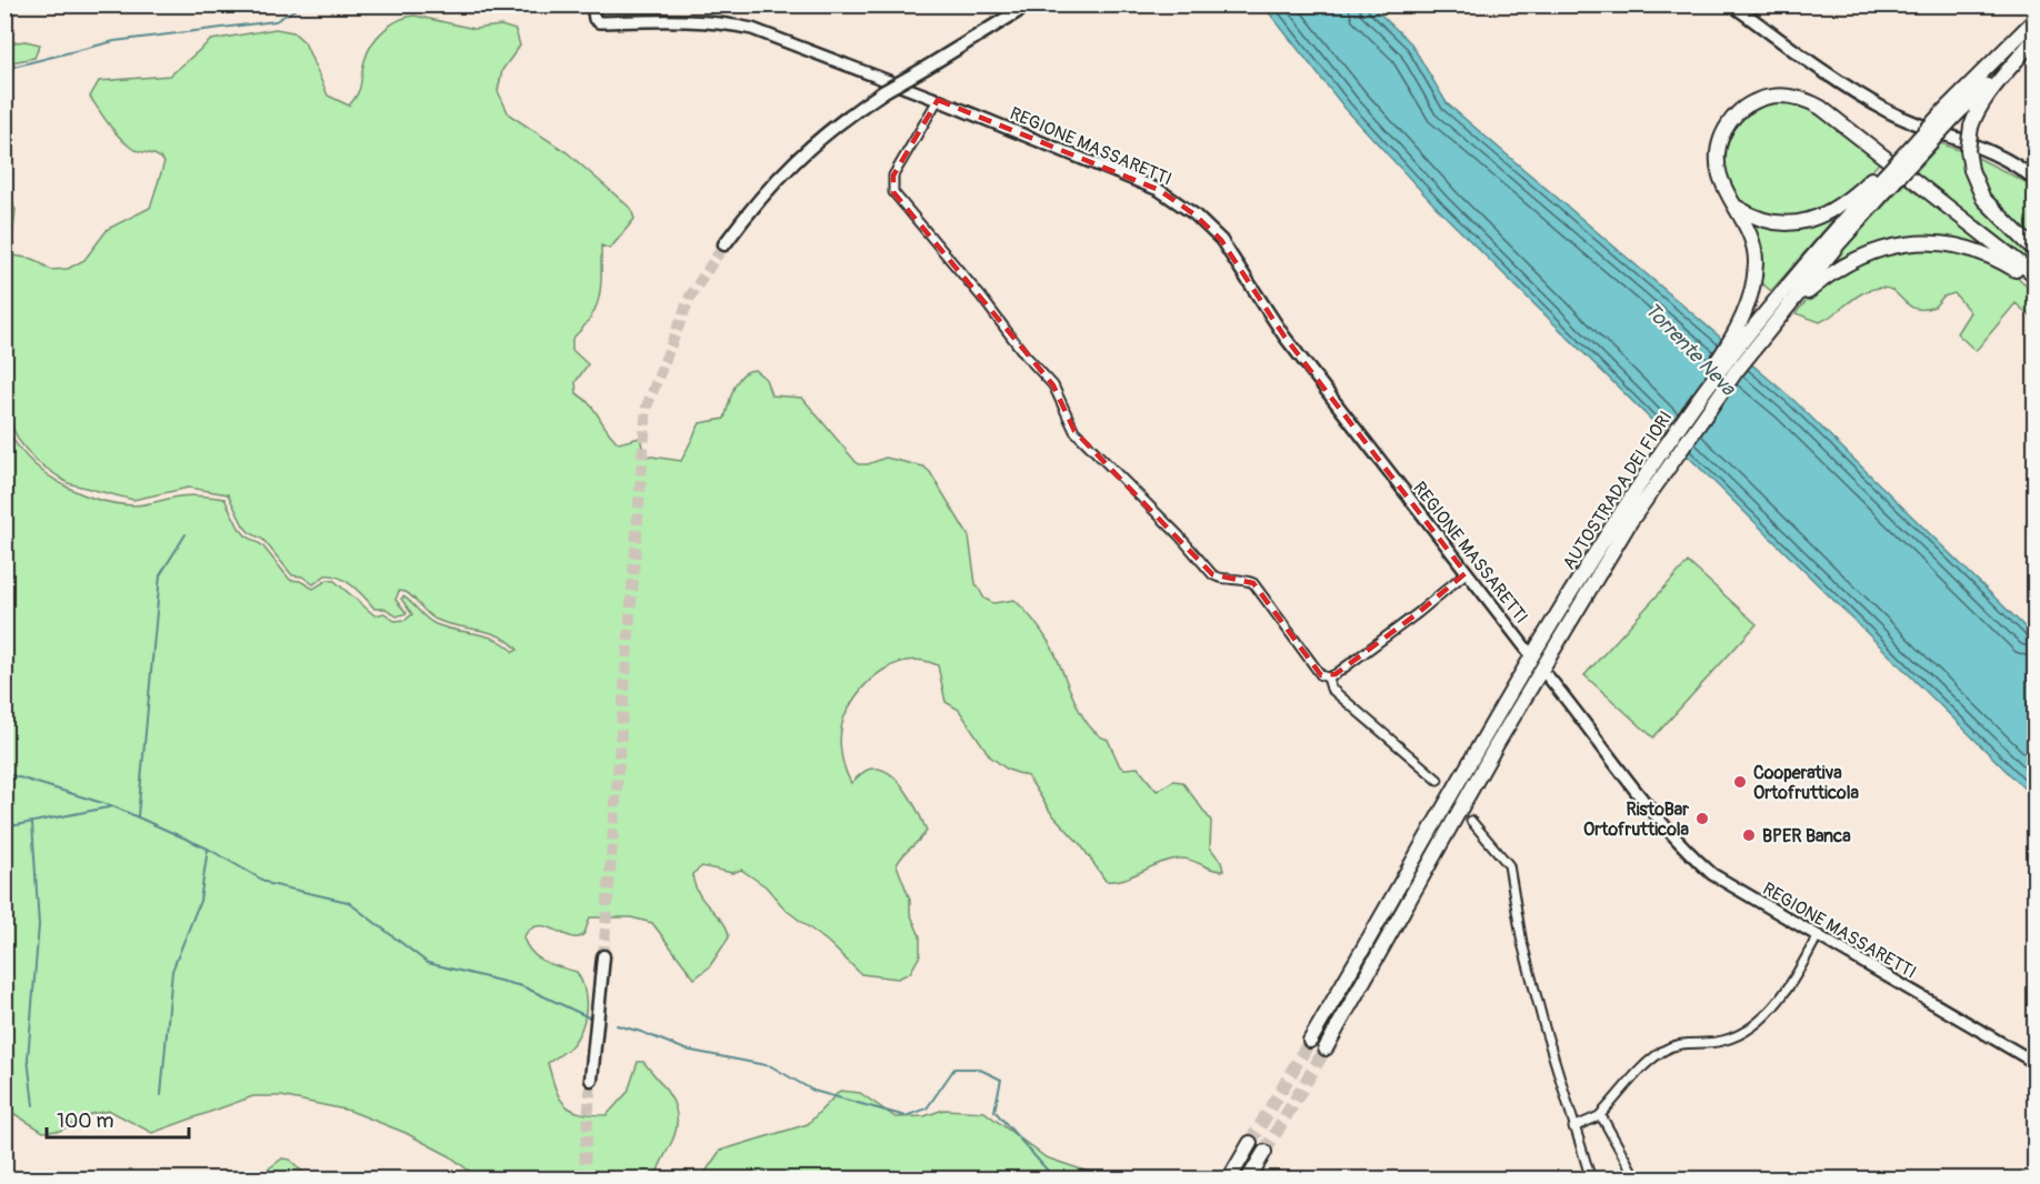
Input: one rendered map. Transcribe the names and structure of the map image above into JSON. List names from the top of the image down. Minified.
{"streets":{"highway":["AUTOSTRADA DEI FIORI"],"street":["REGIONE MASSARETTI"]},"water":["Torrente Neva"],"places":["Cooperativa Ortofrutticola","RistoBar Ortofrutticola","BPER Banca"],"scale_bar":"100 m"}
